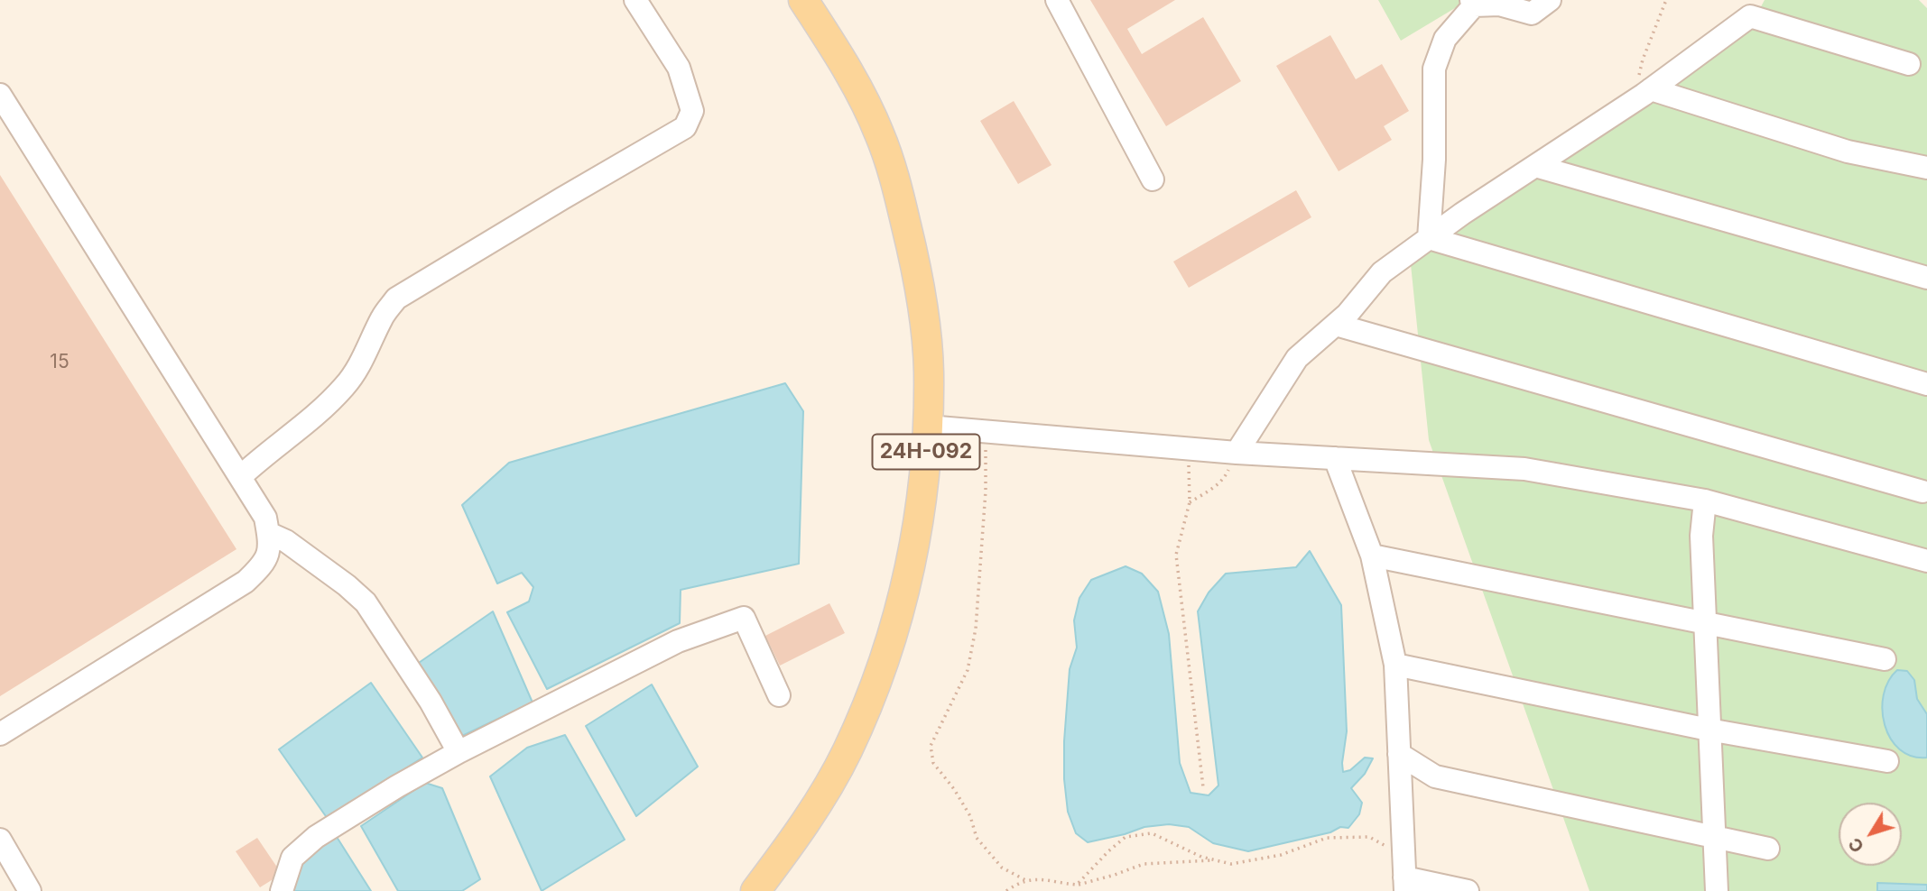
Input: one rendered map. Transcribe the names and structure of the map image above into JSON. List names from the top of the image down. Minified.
{"streets":{"main road":["24Н-092"]},"house_numbers":["15"],"north":"bottom left"}
